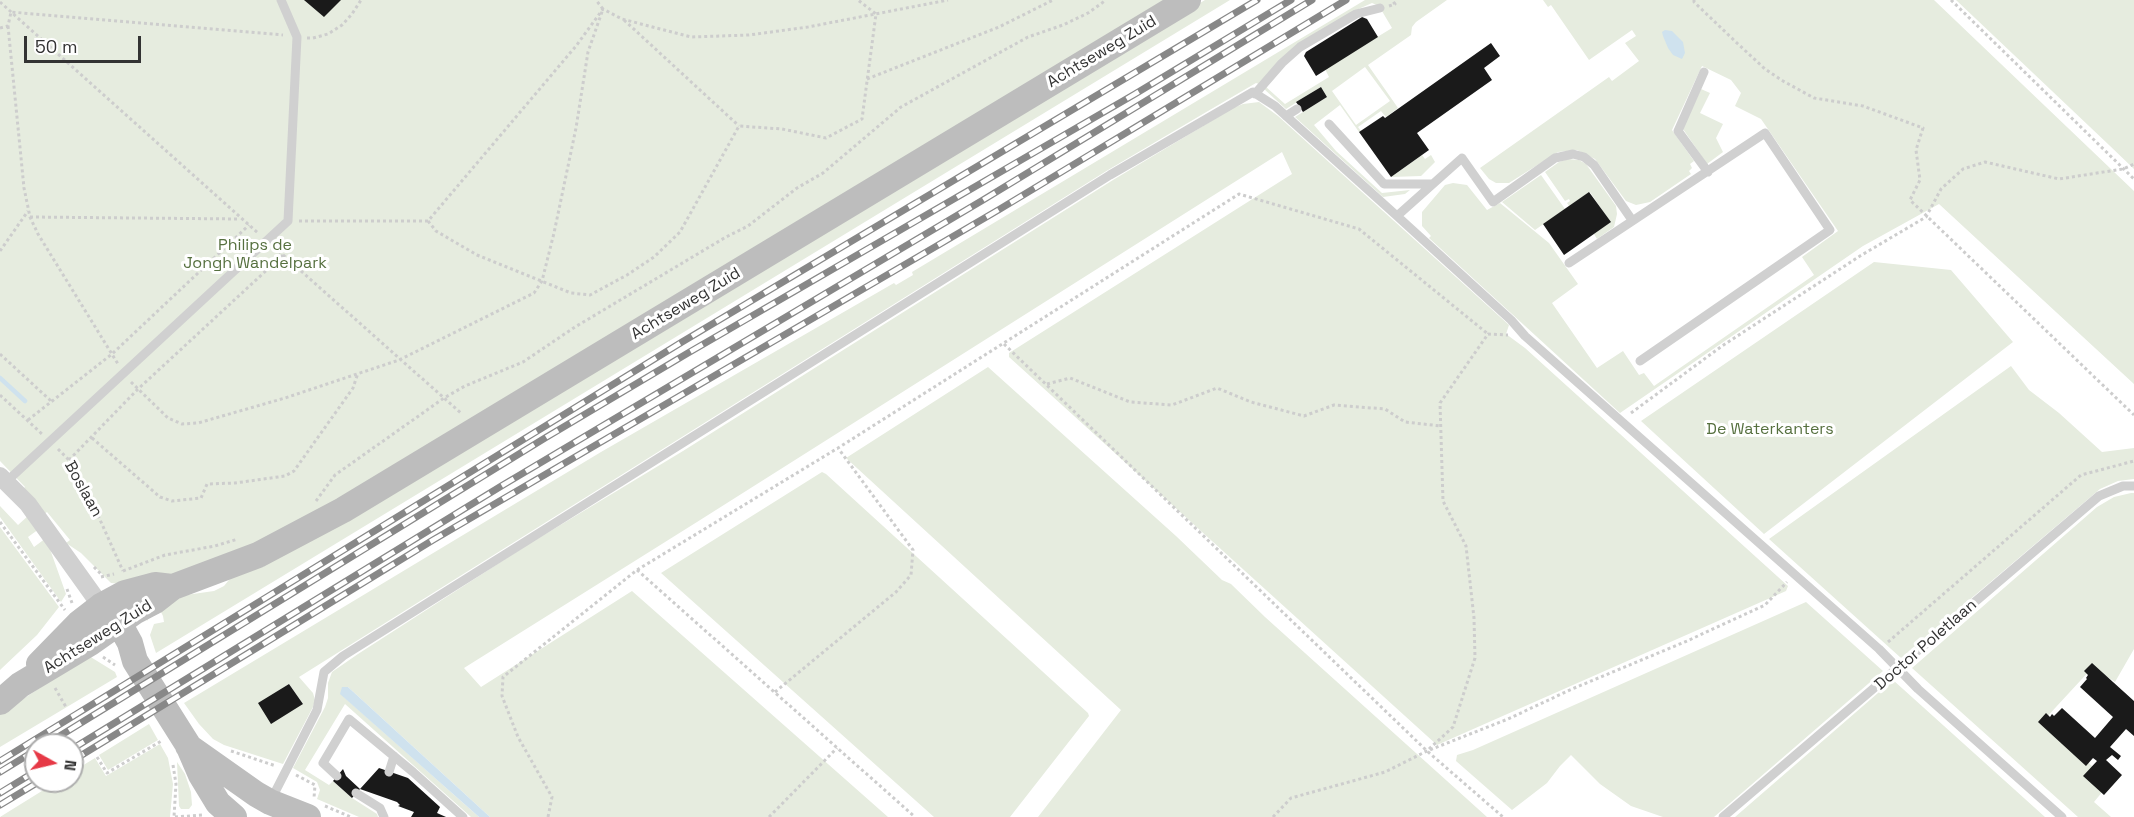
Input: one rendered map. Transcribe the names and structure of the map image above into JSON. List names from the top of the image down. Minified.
{"streets":{"street":["Achtseweg Zuid"],"lane":["Doctor Poletlaan"],"path":["Boslaan"]},"parks":["Philips de Jongh Wandelpark","De Waterkanters"],"scale_bar":"50 m","north":"right"}
